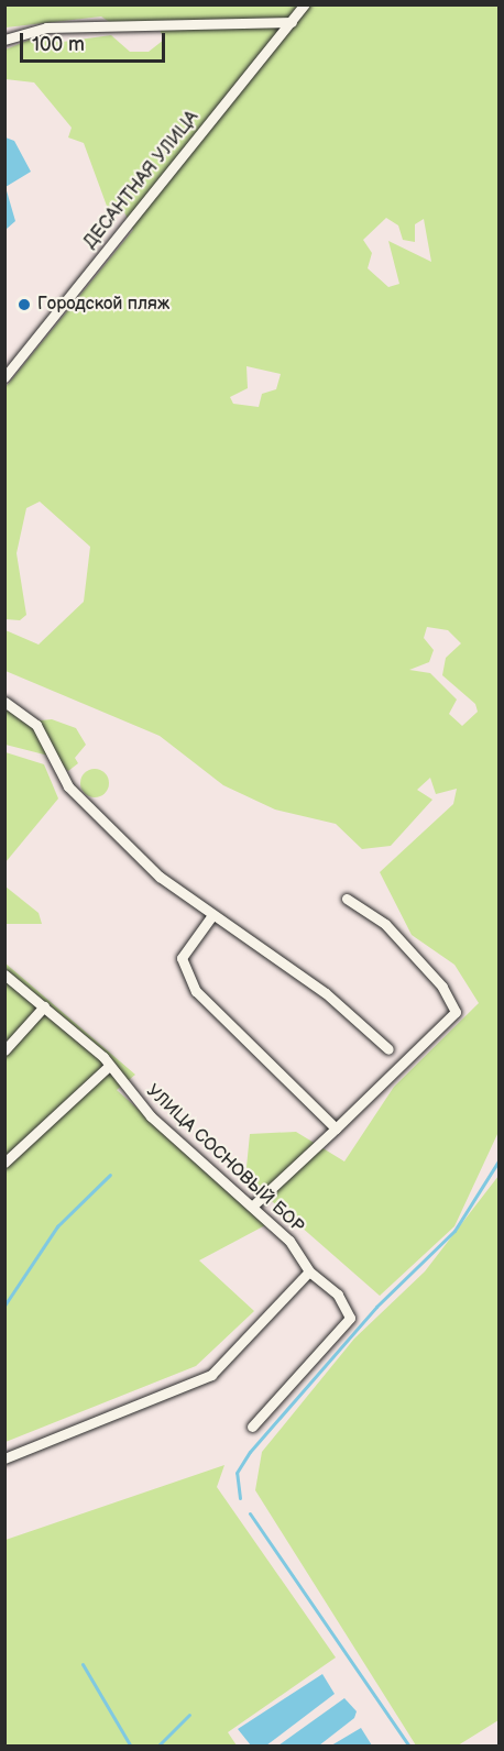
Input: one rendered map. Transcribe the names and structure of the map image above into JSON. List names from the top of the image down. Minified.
{"streets":{"street":["ДЕСАНТНАЯ УЛИЦА","УЛИЦА СОСНОВЫЙ БОР"]},"places":["Городской пляж"],"scale_bar":"100 m"}
